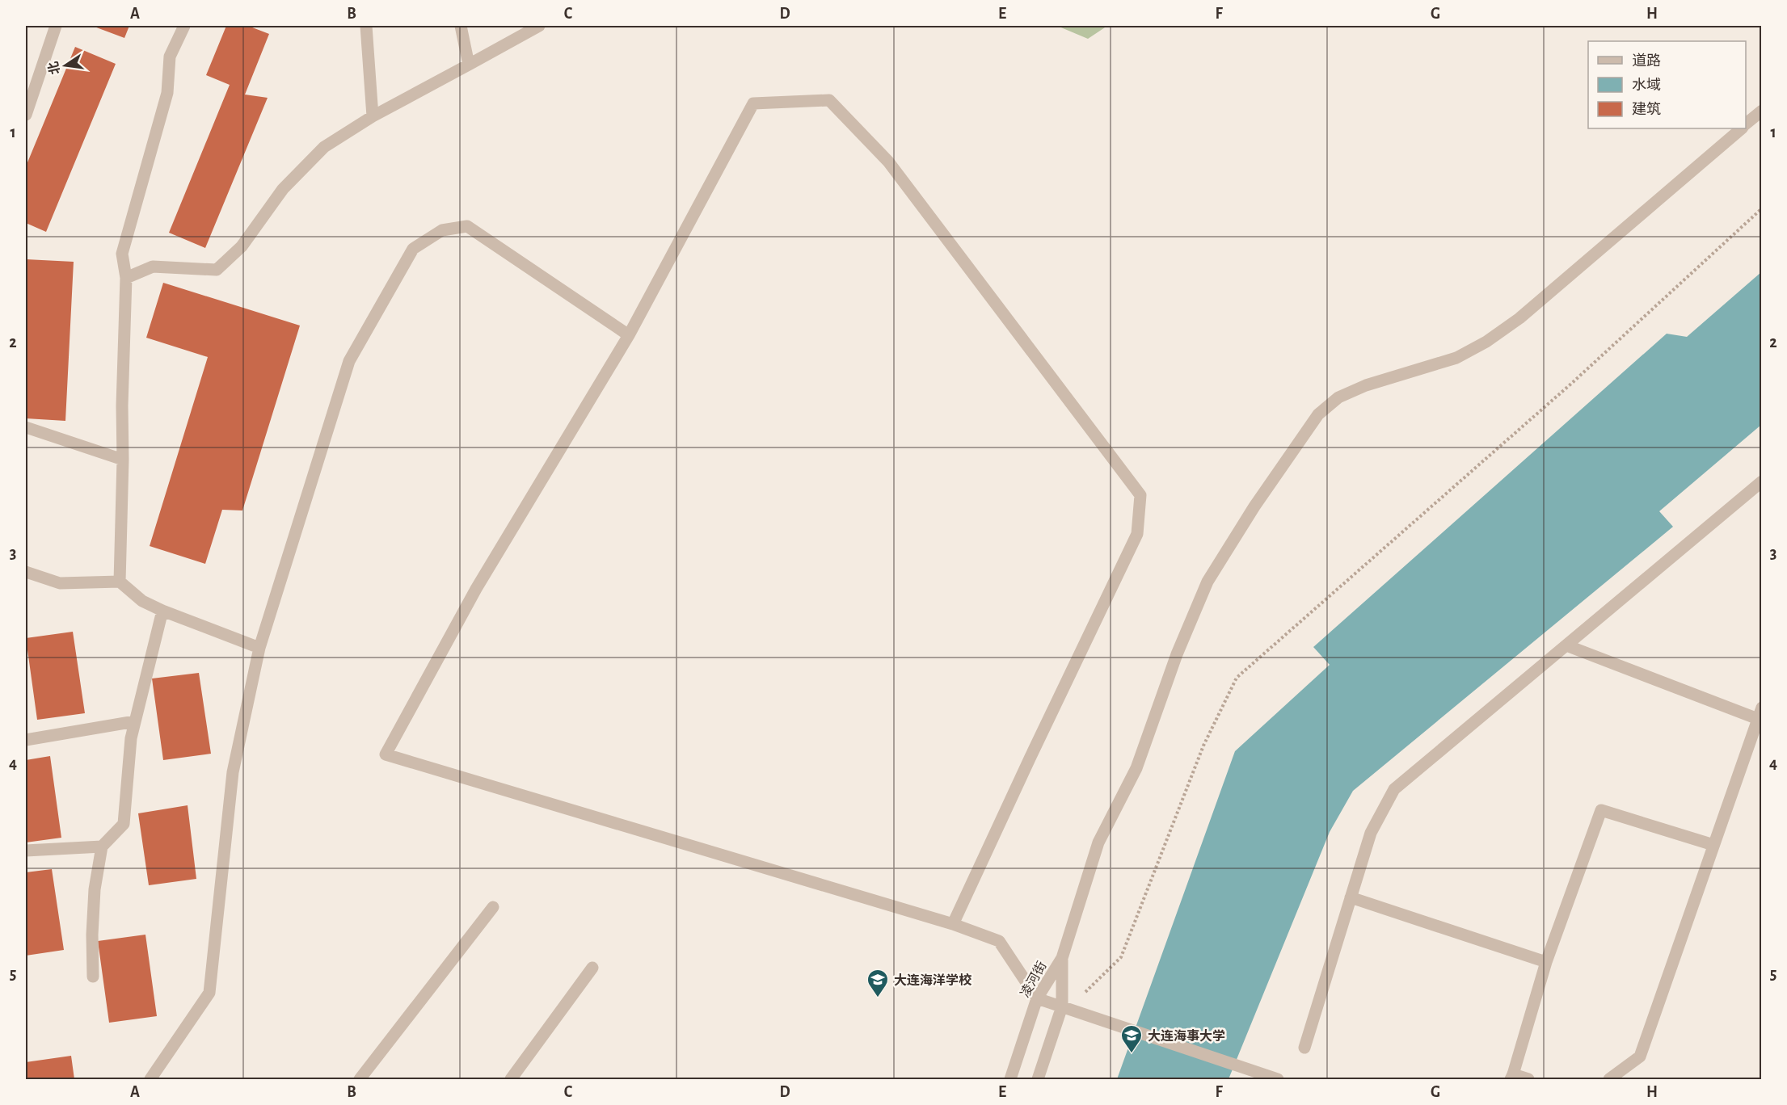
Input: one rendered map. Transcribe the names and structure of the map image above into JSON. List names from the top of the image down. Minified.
{"streets":{"street":["凌河街"]},"places":{"school or university":["大连海洋学校","大连海事大学"]},"legend":["道路","水域","建筑"],"north":"left","grid":{"columns":["A","B","C","D","E","F","G","H"],"rows":["1","2","3","4","5"]}}
